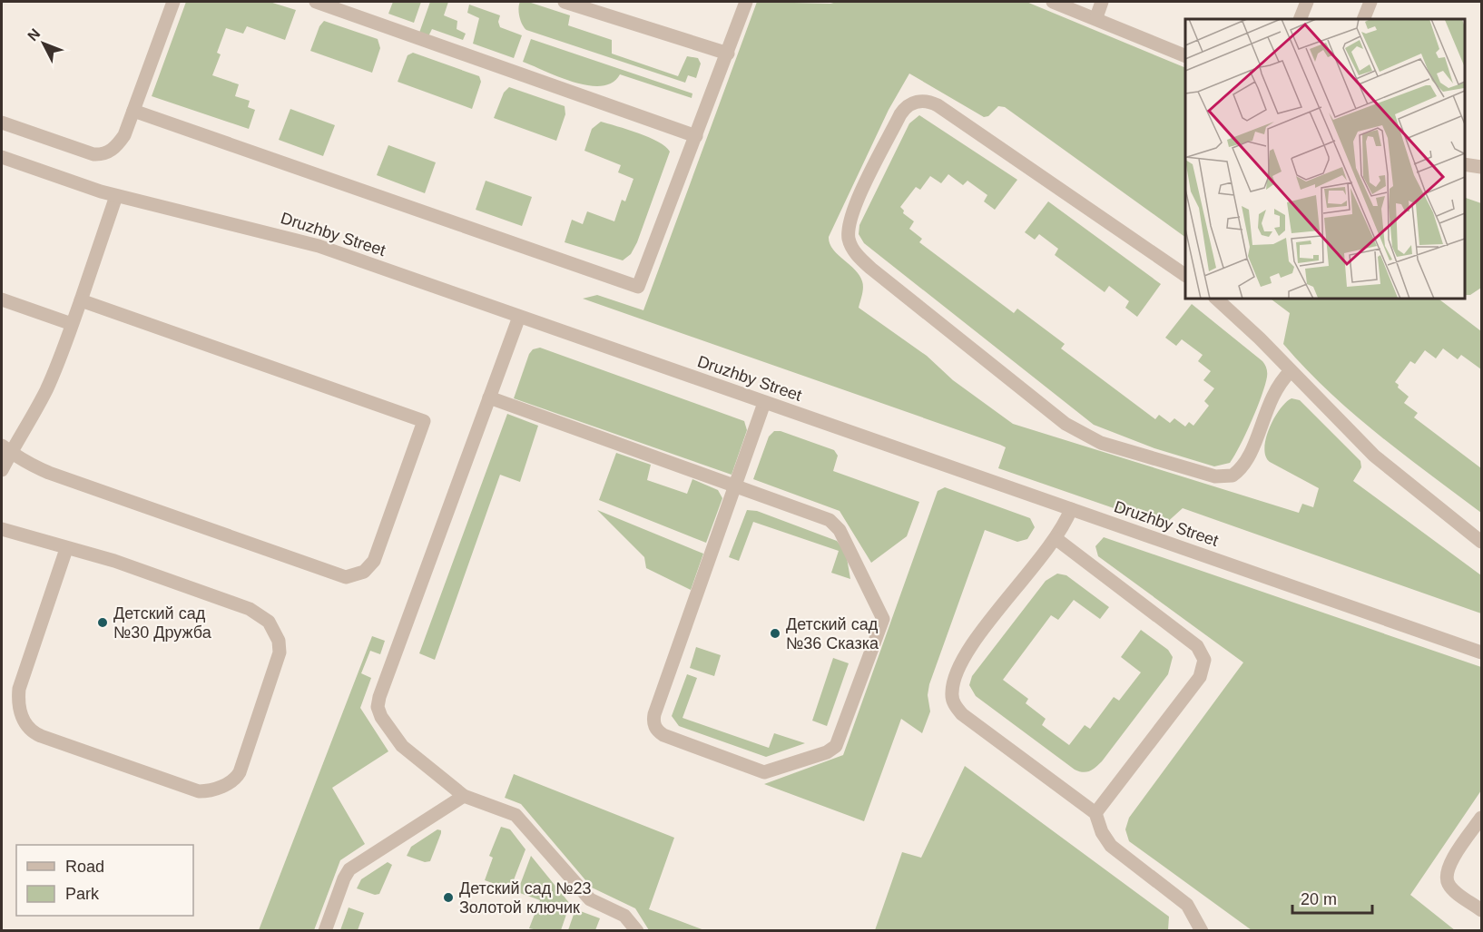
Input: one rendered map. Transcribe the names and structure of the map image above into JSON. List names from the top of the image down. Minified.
{"streets":{"street":["Druzhby Street"]},"places":["Детский сад №30 Дружба","Детский сад №36 Сказка","Детский сад №23 Золотой ключик"],"legend":["Road","Park"],"scale_bar":"20 m","north":"top left"}
